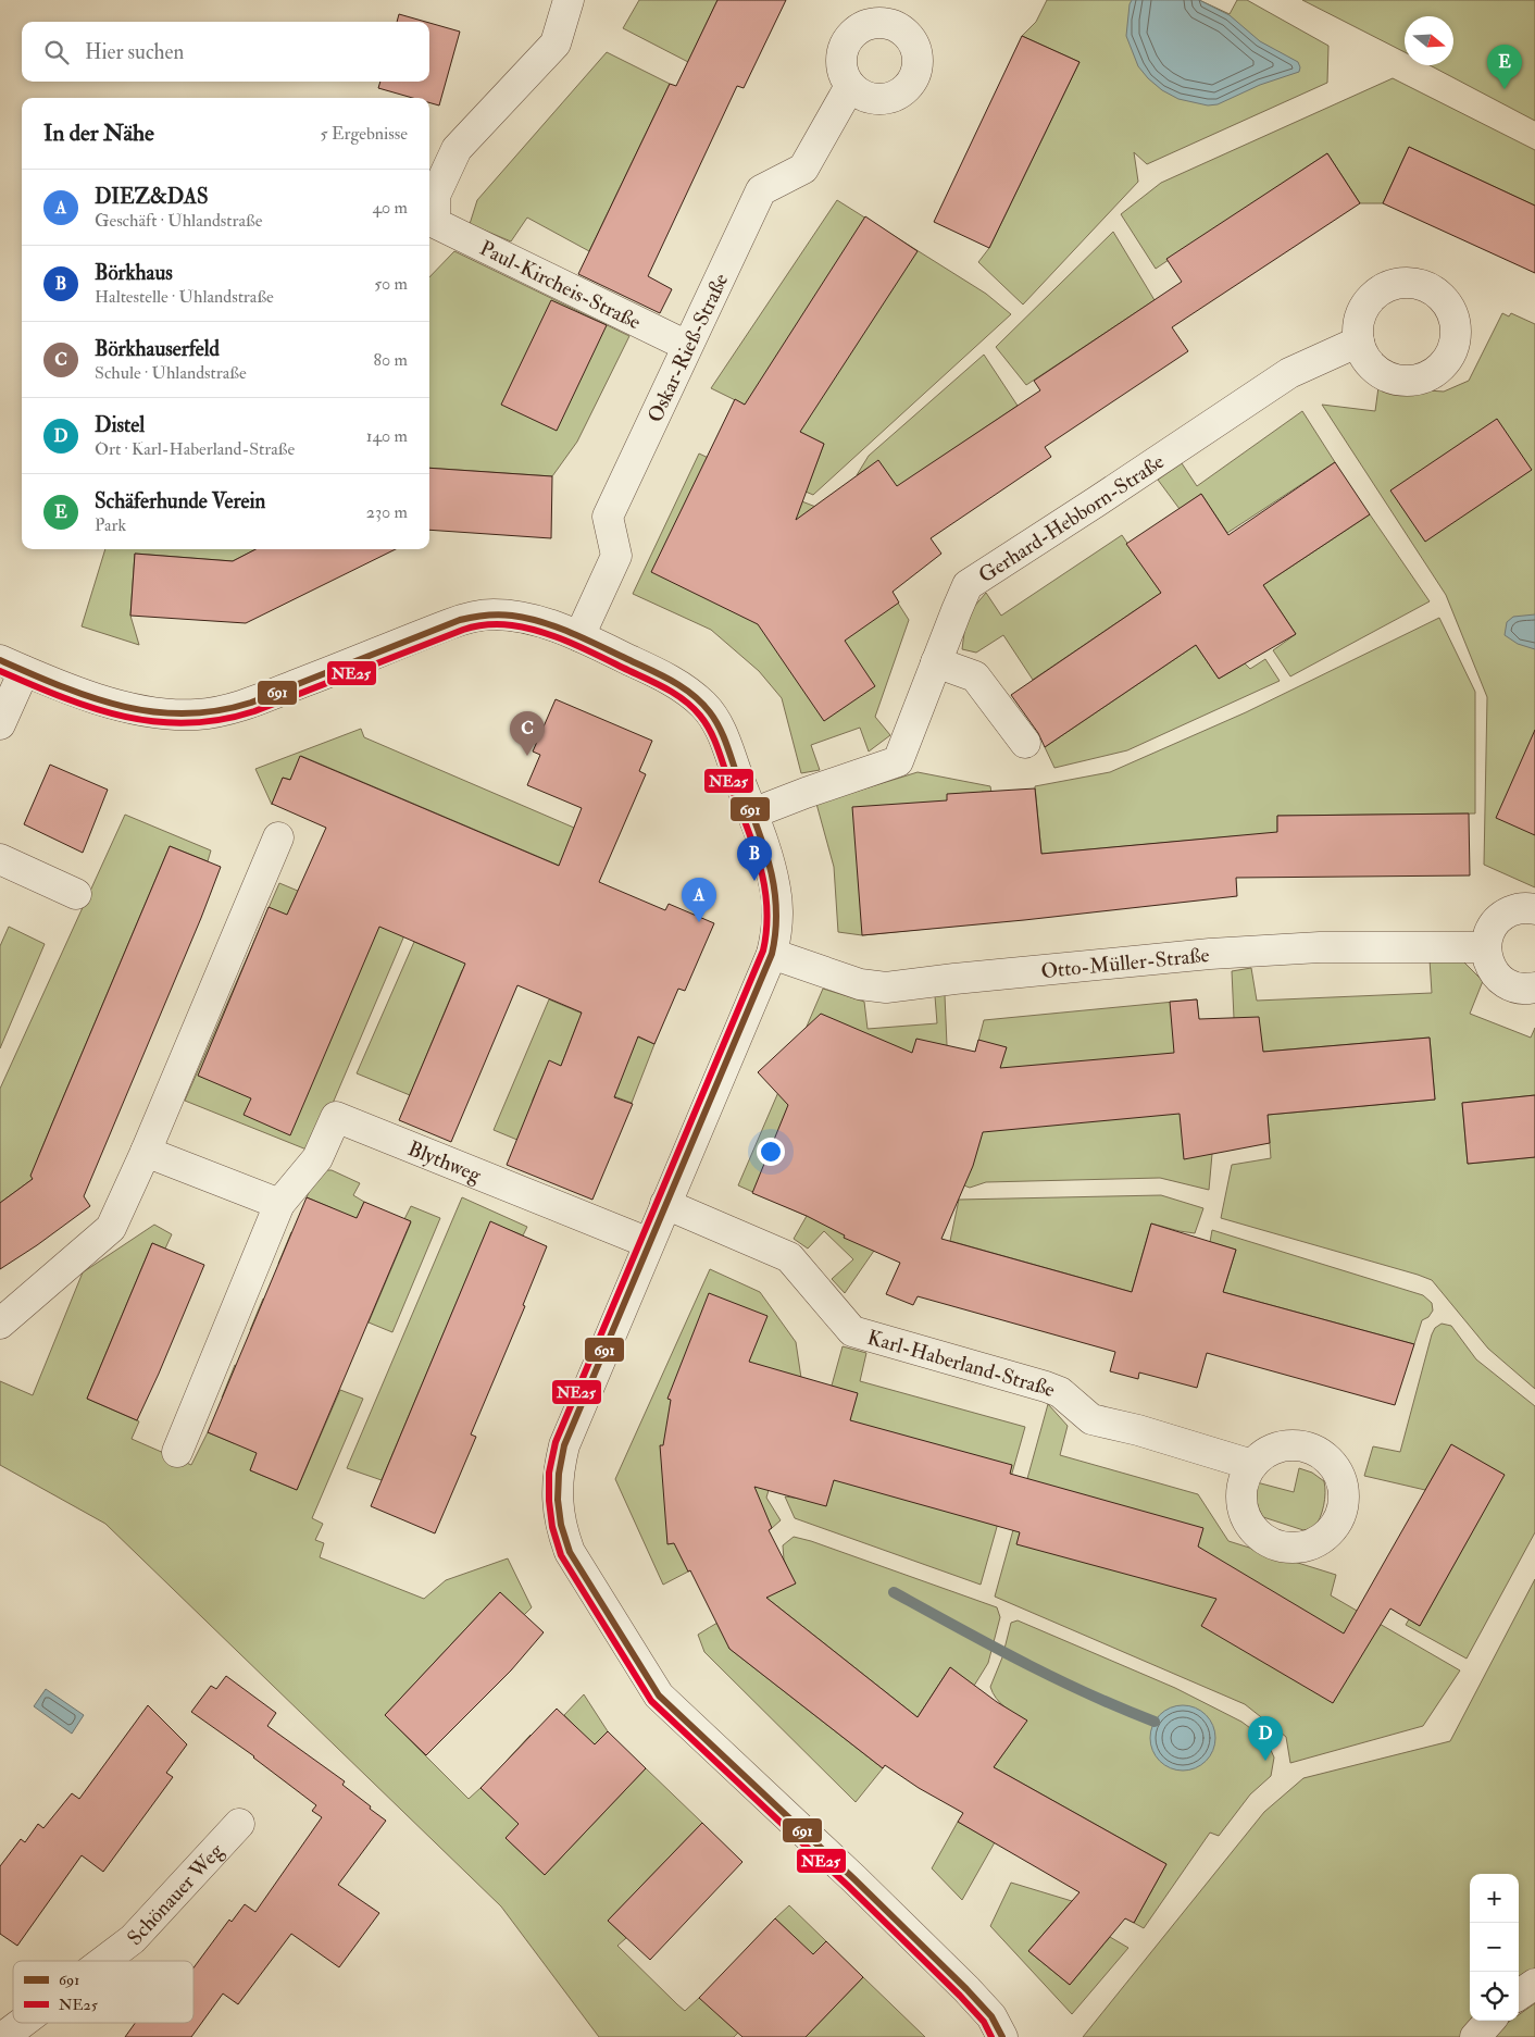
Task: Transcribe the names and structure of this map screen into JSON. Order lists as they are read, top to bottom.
{
  "streets": {
    "street": [
      "Paul-Kircheis-Straße",
      "Oskar-Rieß-Straße",
      "Gerhard-Hebborn-Straße",
      "Otto-Müller-Straße",
      "Blythweg",
      "Karl-Haberland-Straße",
      "Schönauer Weg"
    ]
  },
  "crossings": [
    ["Paul-Kircheis-Straße", "Oskar-Rieß-Straße"]
  ],
  "lines": ["transit line 691", "transit line NE25"],
  "legend": ["691", "NE25"],
  "north": "right",
  "page": {
    "search": "Hier suchen",
    "pins": [
      "E",
      "C",
      "B",
      "A",
      "D"
    ],
    "heading": ["In der Nähe", "5 Ergebnisse"],
    "list": [
      {
        "mark": "A",
        "name": "DIEZ&DAS",
        "note": "Geschäft · Uhlandstraße",
        "value": "40 m"
      },
      {
        "mark": "B",
        "name": "Börkhaus",
        "note": "Haltestelle · Uhlandstraße",
        "value": "50 m"
      },
      {
        "mark": "C",
        "name": "Börkhauserfeld",
        "note": "Schule · Uhlandstraße",
        "value": "80 m"
      },
      {
        "mark": "D",
        "name": "Distel",
        "note": "Ort · Karl-Haberland-Straße",
        "value": "140 m"
      },
      {
        "mark": "E",
        "name": "Schäferhunde Verein",
        "note": "Park",
        "value": "230 m"
      }
    ],
    "map_buttons": ["+", "−"]
  }
}
